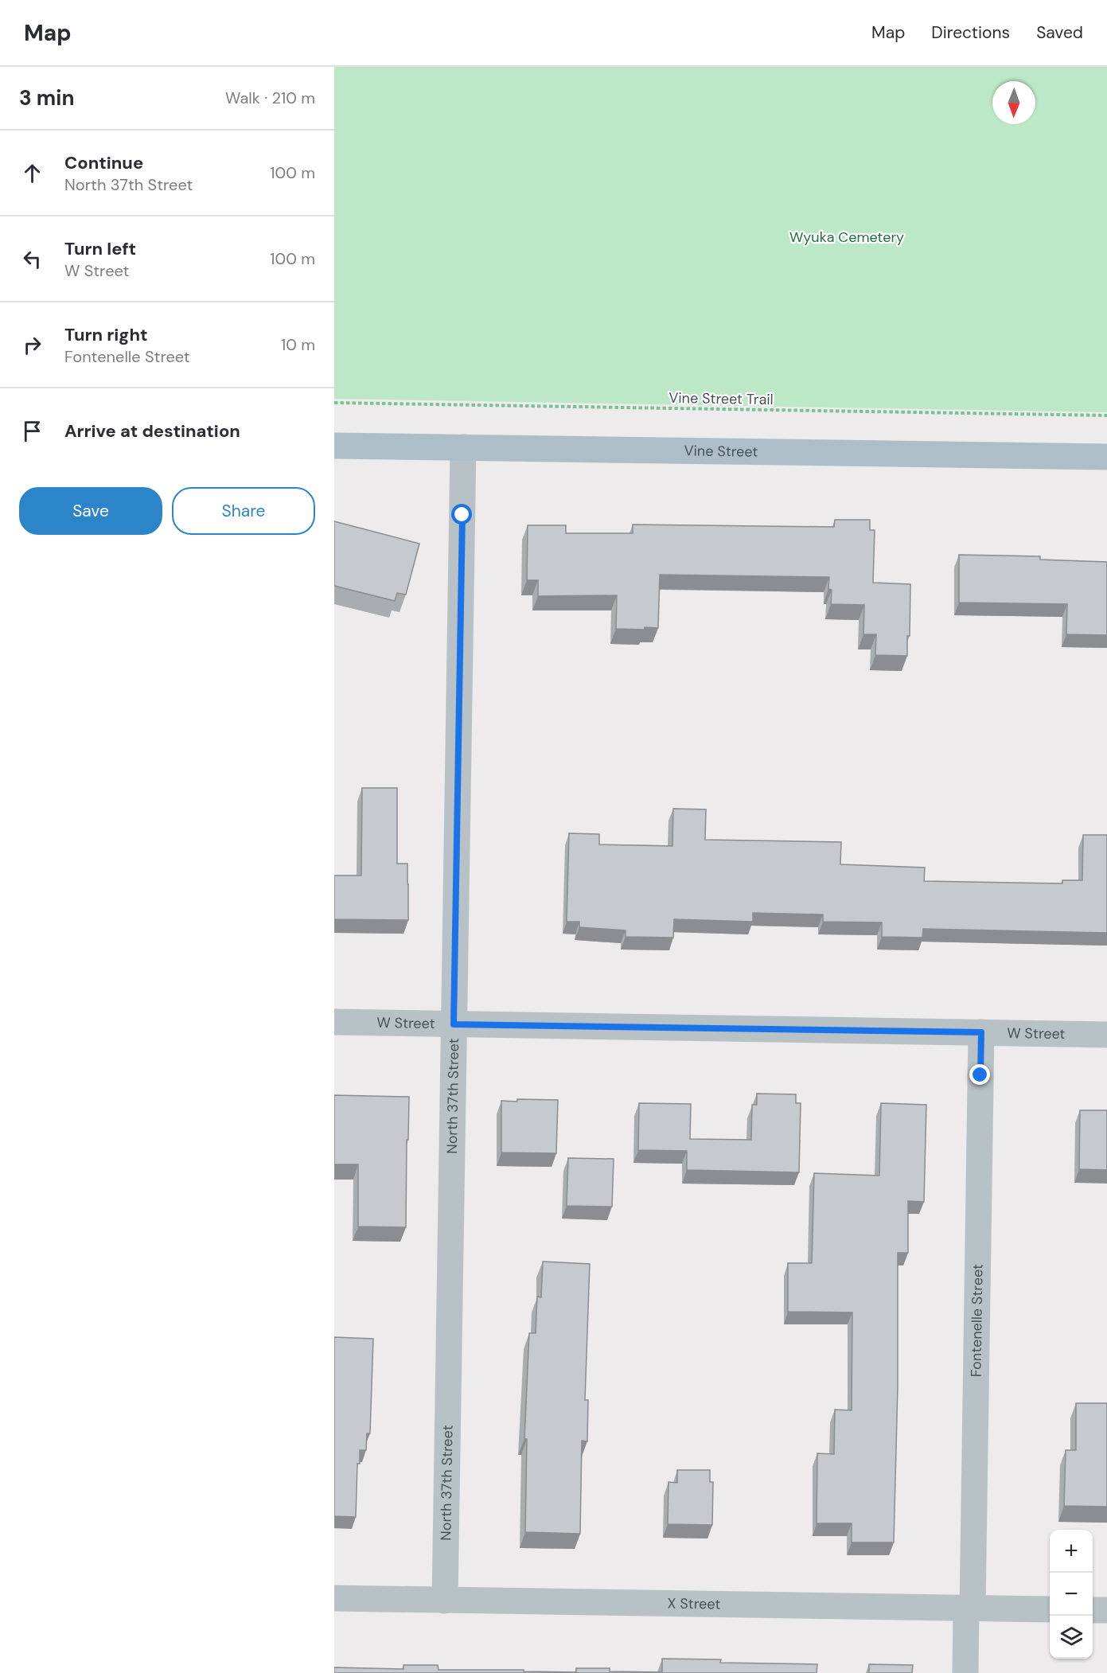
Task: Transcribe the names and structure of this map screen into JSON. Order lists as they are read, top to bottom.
{
  "streets": {
    "main road": ["Vine Street"],
    "street": [
      "W Street",
      "North 37th Street",
      "Fontenelle Street",
      "X Street"
    ],
    "path": ["Vine Street Trail"]
  },
  "crossings": [
    ["Vine Street", "North 37th Street"],
    ["W Street", "North 37th Street"],
    ["W Street", "Fontenelle Street"],
    ["North 37th Street", "X Street"],
    ["Fontenelle Street", "X Street"]
  ],
  "parks": ["Wyuka Cemetery"],
  "north": "bottom",
  "page": {
    "header": "Map",
    "nav": ["Map", "Directions", "Saved"],
    "heading": ["3 min", "Walk · 210 m"],
    "list": [
      ["Continue", "North 37th Street", "100 m"],
      ["Turn left", "W Street", "100 m"],
      ["Turn right", "Fontenelle Street", "10 m"],
      "Arrive at destination"
    ],
    "buttons": ["Save", "Share"],
    "map_buttons": ["+", "−"]
  }
}
